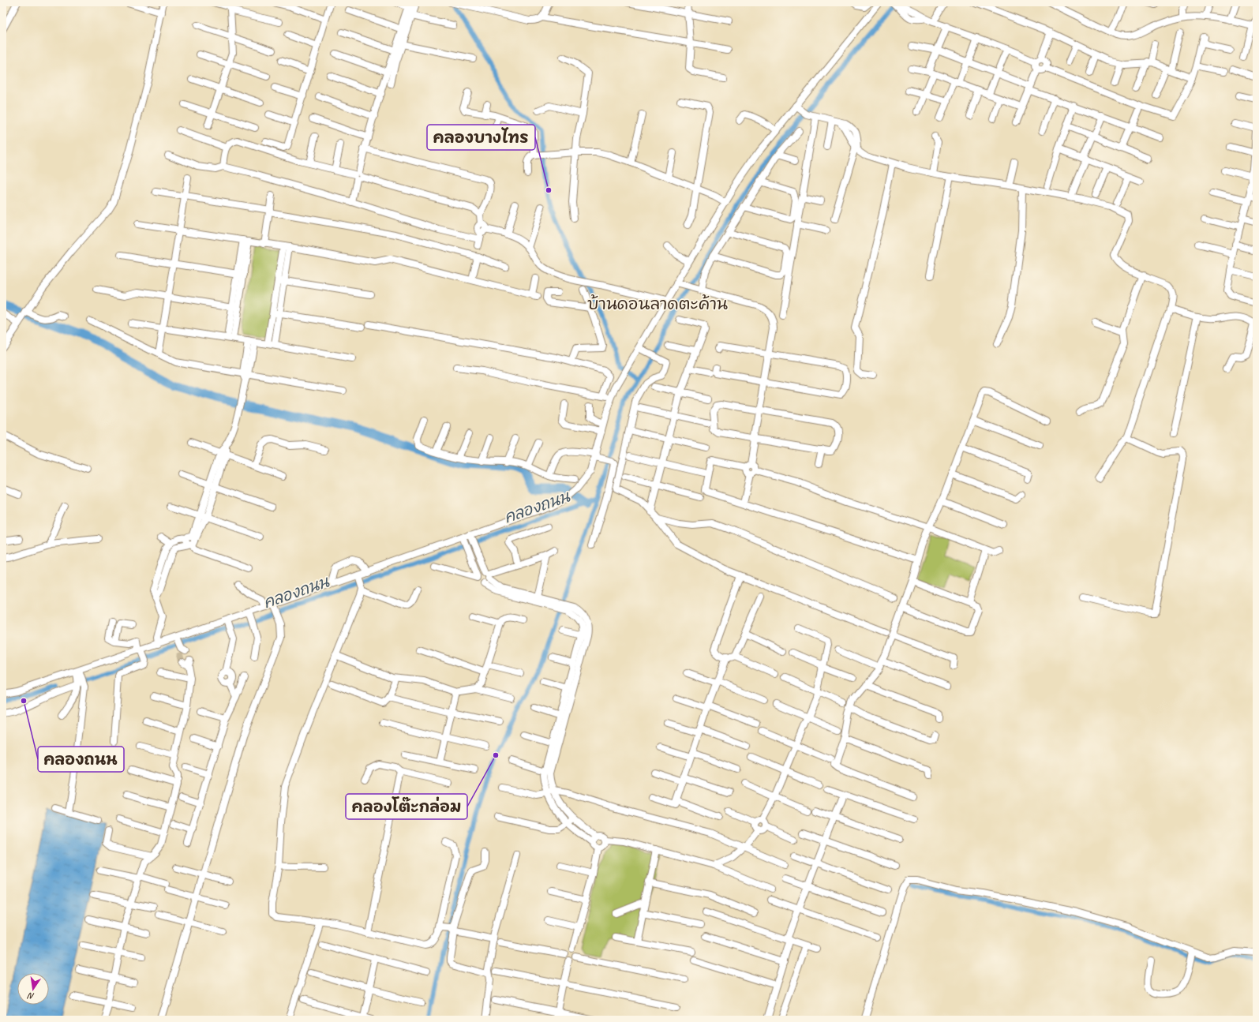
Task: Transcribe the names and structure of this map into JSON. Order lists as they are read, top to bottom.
{
  "districts": ["บ้านดอนลาดตะค้าน"],
  "water": ["คลองถนน"],
  "places": ["คลองบางไทร", "คลองถนน", "คลองโต๊ะกล่อม"],
  "north": "bottom"
}
